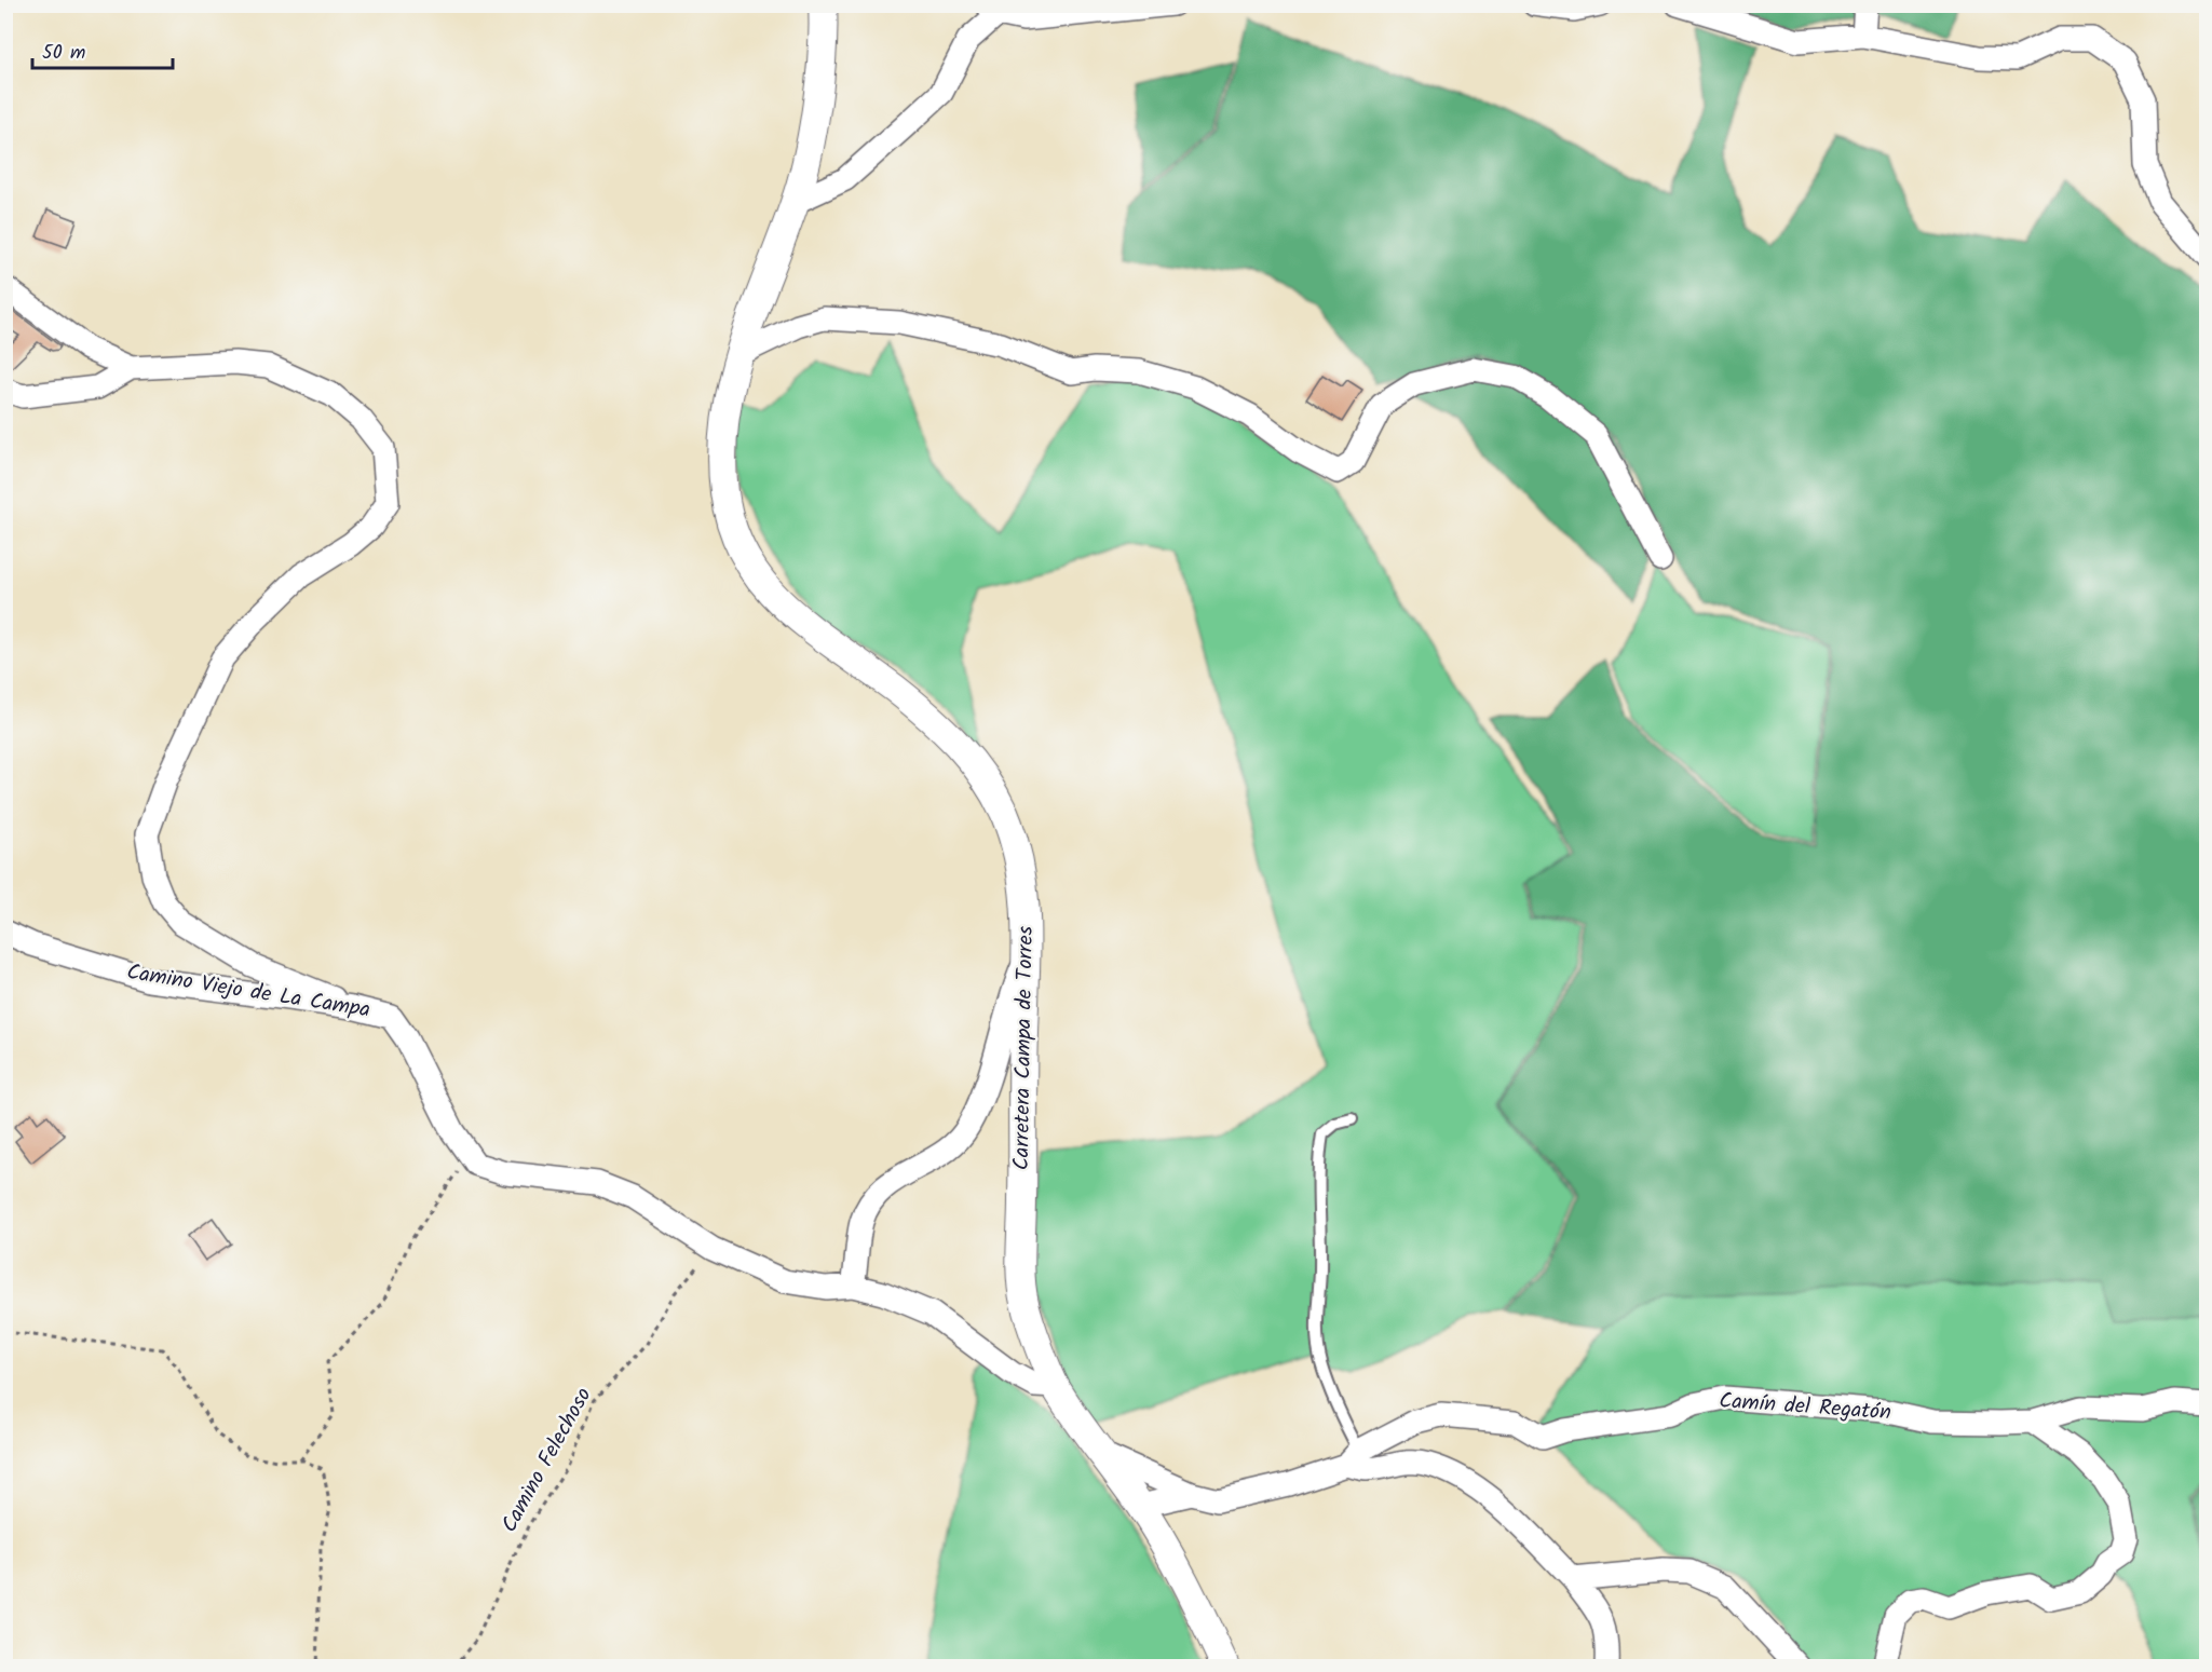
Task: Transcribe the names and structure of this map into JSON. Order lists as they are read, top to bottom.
{
  "streets": {
    "street": ["Camino Viejo de La Campa", "Carretera Campa de Torres", "Camín del Regatón"],
    "path": ["Camino Felechoso"]
  },
  "crossings": [
    ["Camino Viejo de La Campa", "Carretera Campa de Torres"],
    ["Camino Viejo de La Campa", "Camino Felechoso"]
  ],
  "scale_bar": "50 m"
}
